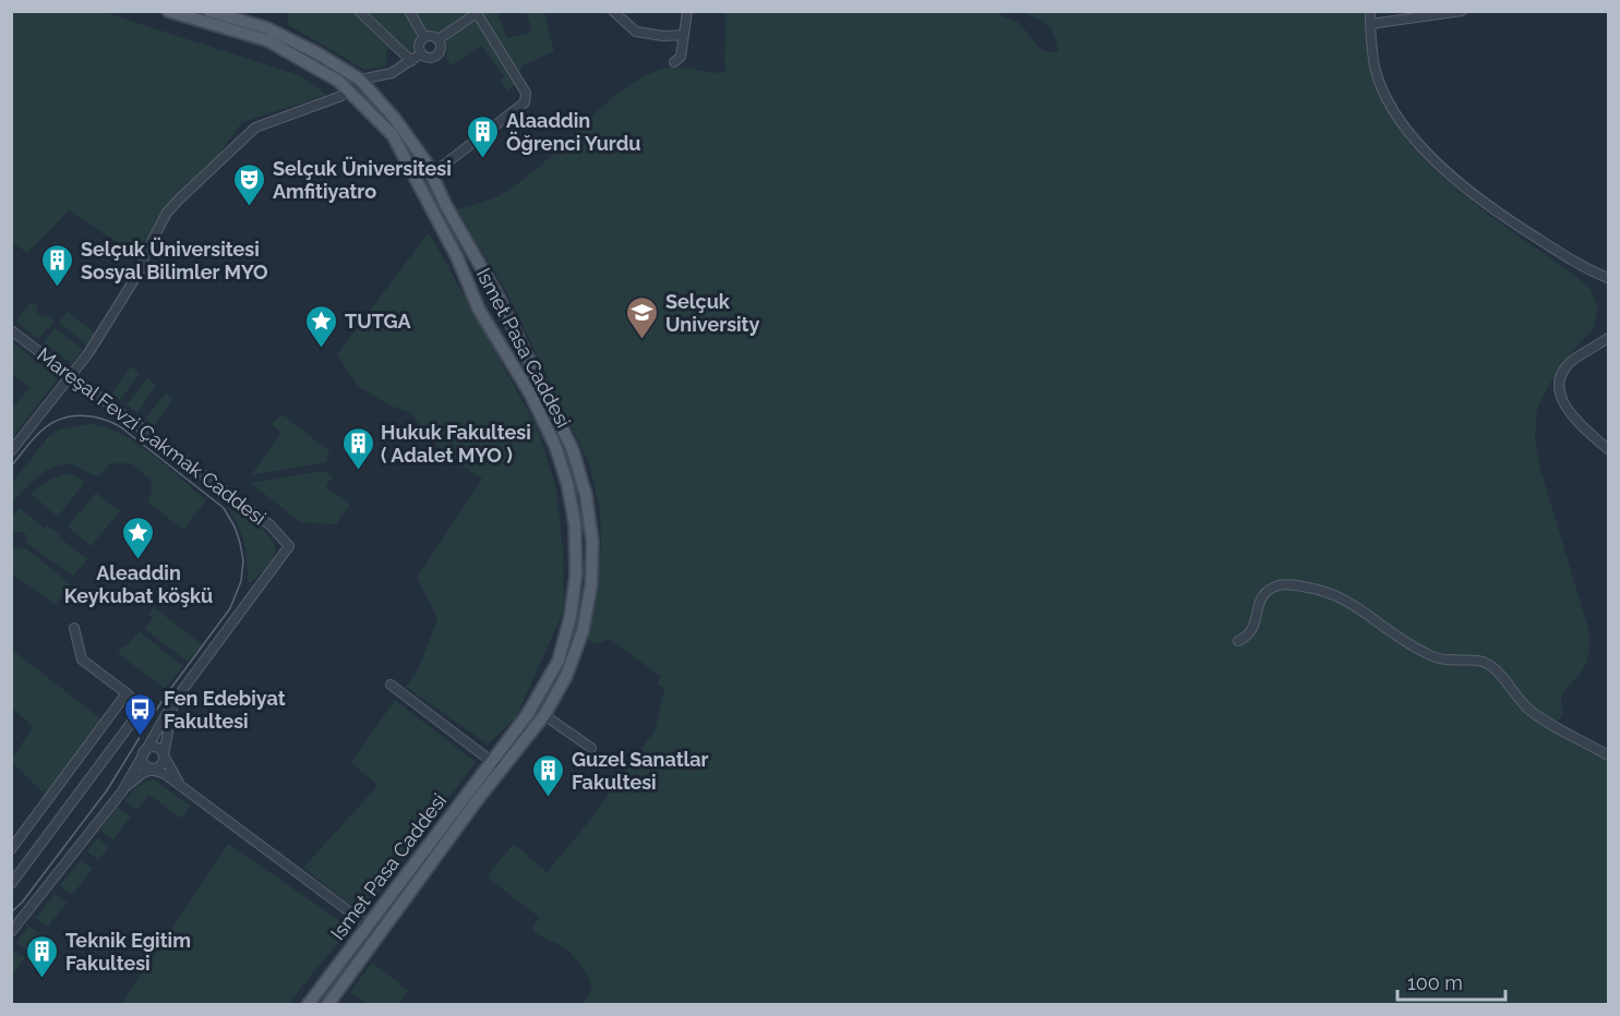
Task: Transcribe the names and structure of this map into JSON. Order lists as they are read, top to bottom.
{
  "streets": {
    "main road": ["Ismet Pasa Caddesi"],
    "street": ["Mareşal Fevzi Çakmak Caddesi"]
  },
  "places": {
    "building": [
      "Alaaddin Öğrenci Yurdu",
      "Selçuk Üniversitesi Sosyal Bilimler MYO",
      "Hukuk Fakultesi ( Adalet MYO )",
      "Guzel Sanatlar Fakultesi",
      "Teknik Egitim Fakultesi"
    ],
    "theatre": ["Selçuk Üniversitesi Amfitiyatro"],
    "school or university": ["Selçuk University"],
    "place": ["TUTGA", "Aleaddin Keykubat köşkü"],
    "bus stop": ["Fen Edebiyat Fakultesi"]
  },
  "scale_bar": "100 m"
}
